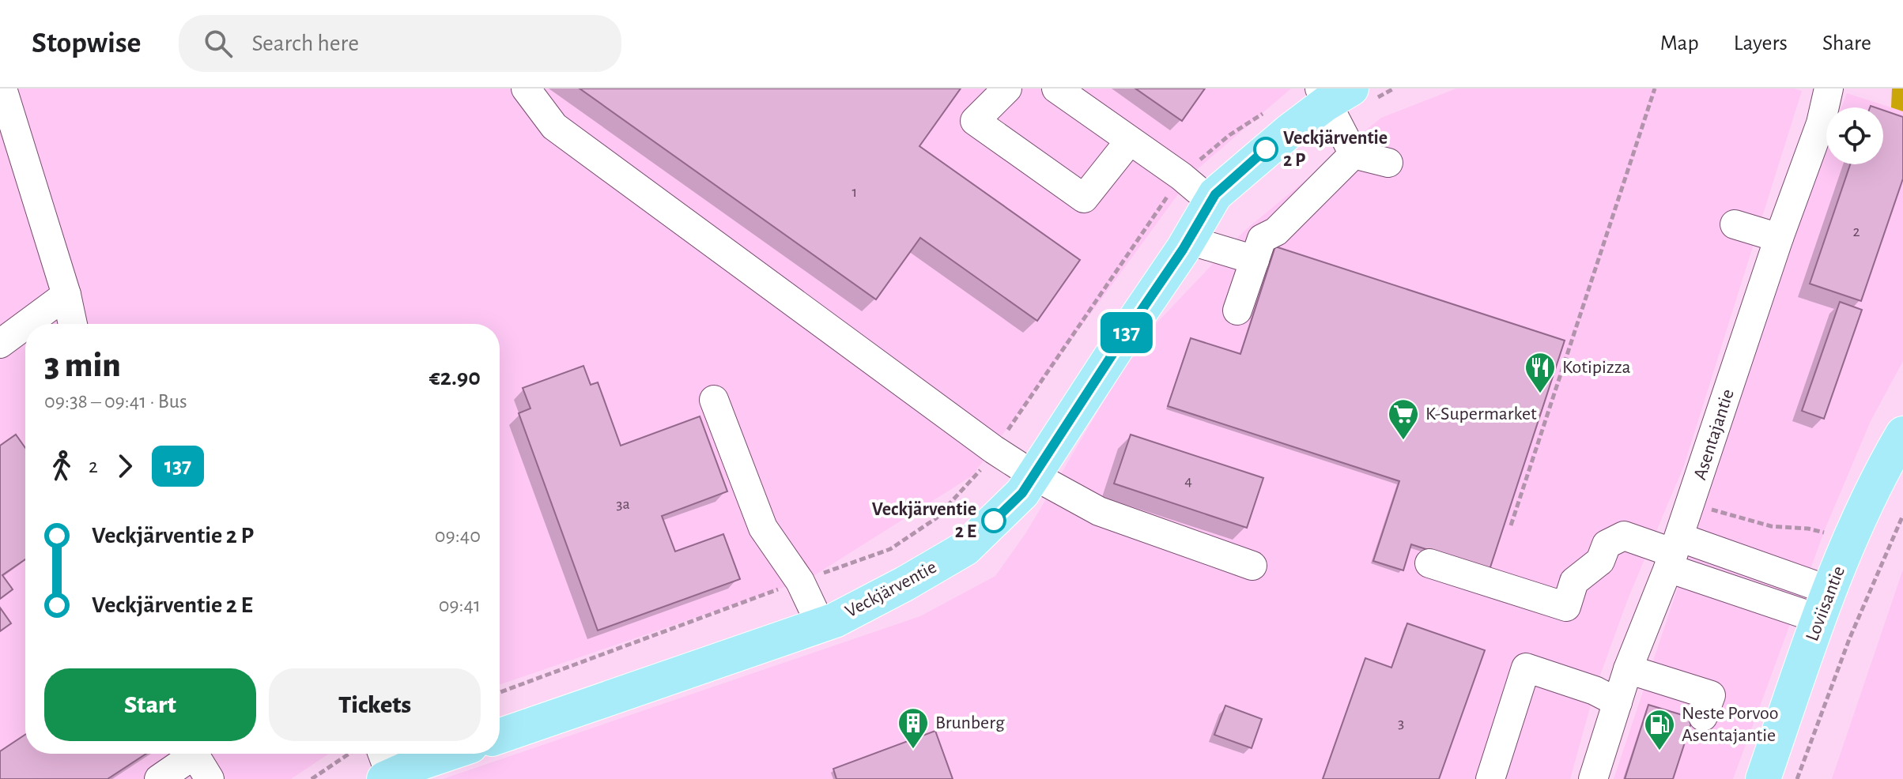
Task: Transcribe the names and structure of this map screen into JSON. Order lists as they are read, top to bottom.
{
  "streets": {
    "main road": ["Veckjärventie", "Loviisantie"],
    "street": ["Asentajantie"]
  },
  "places": {
    "other": ["Veckjärventie 2 P", "Veckjärventie 2 E"],
    "restaurant": ["Kotipizza"],
    "supermarket": ["K-Supermarket"],
    "building": ["Brunberg"],
    "fuel station": ["Neste Porvoo Asentajantie"]
  },
  "lines": ["bus line 137"],
  "house_numbers": [
    "1",
    "2",
    "4",
    "3a",
    "3"
  ],
  "page": {
    "header": "Stopwise",
    "search": "Search here",
    "nav": ["Map", "Layers", "Share"],
    "on_map": "137",
    "heading": ["3 min", "09:38 – 09:41 · Bus", "€2.90"],
    "legs": ["2", "137"],
    "list": [
      {
        "name": "Veckjärventie 2 P",
        "value": "09:40"
      },
      {
        "name": "Veckjärventie 2 E",
        "value": "09:41"
      }
    ],
    "buttons": ["Start", "Tickets"]
  }
}
